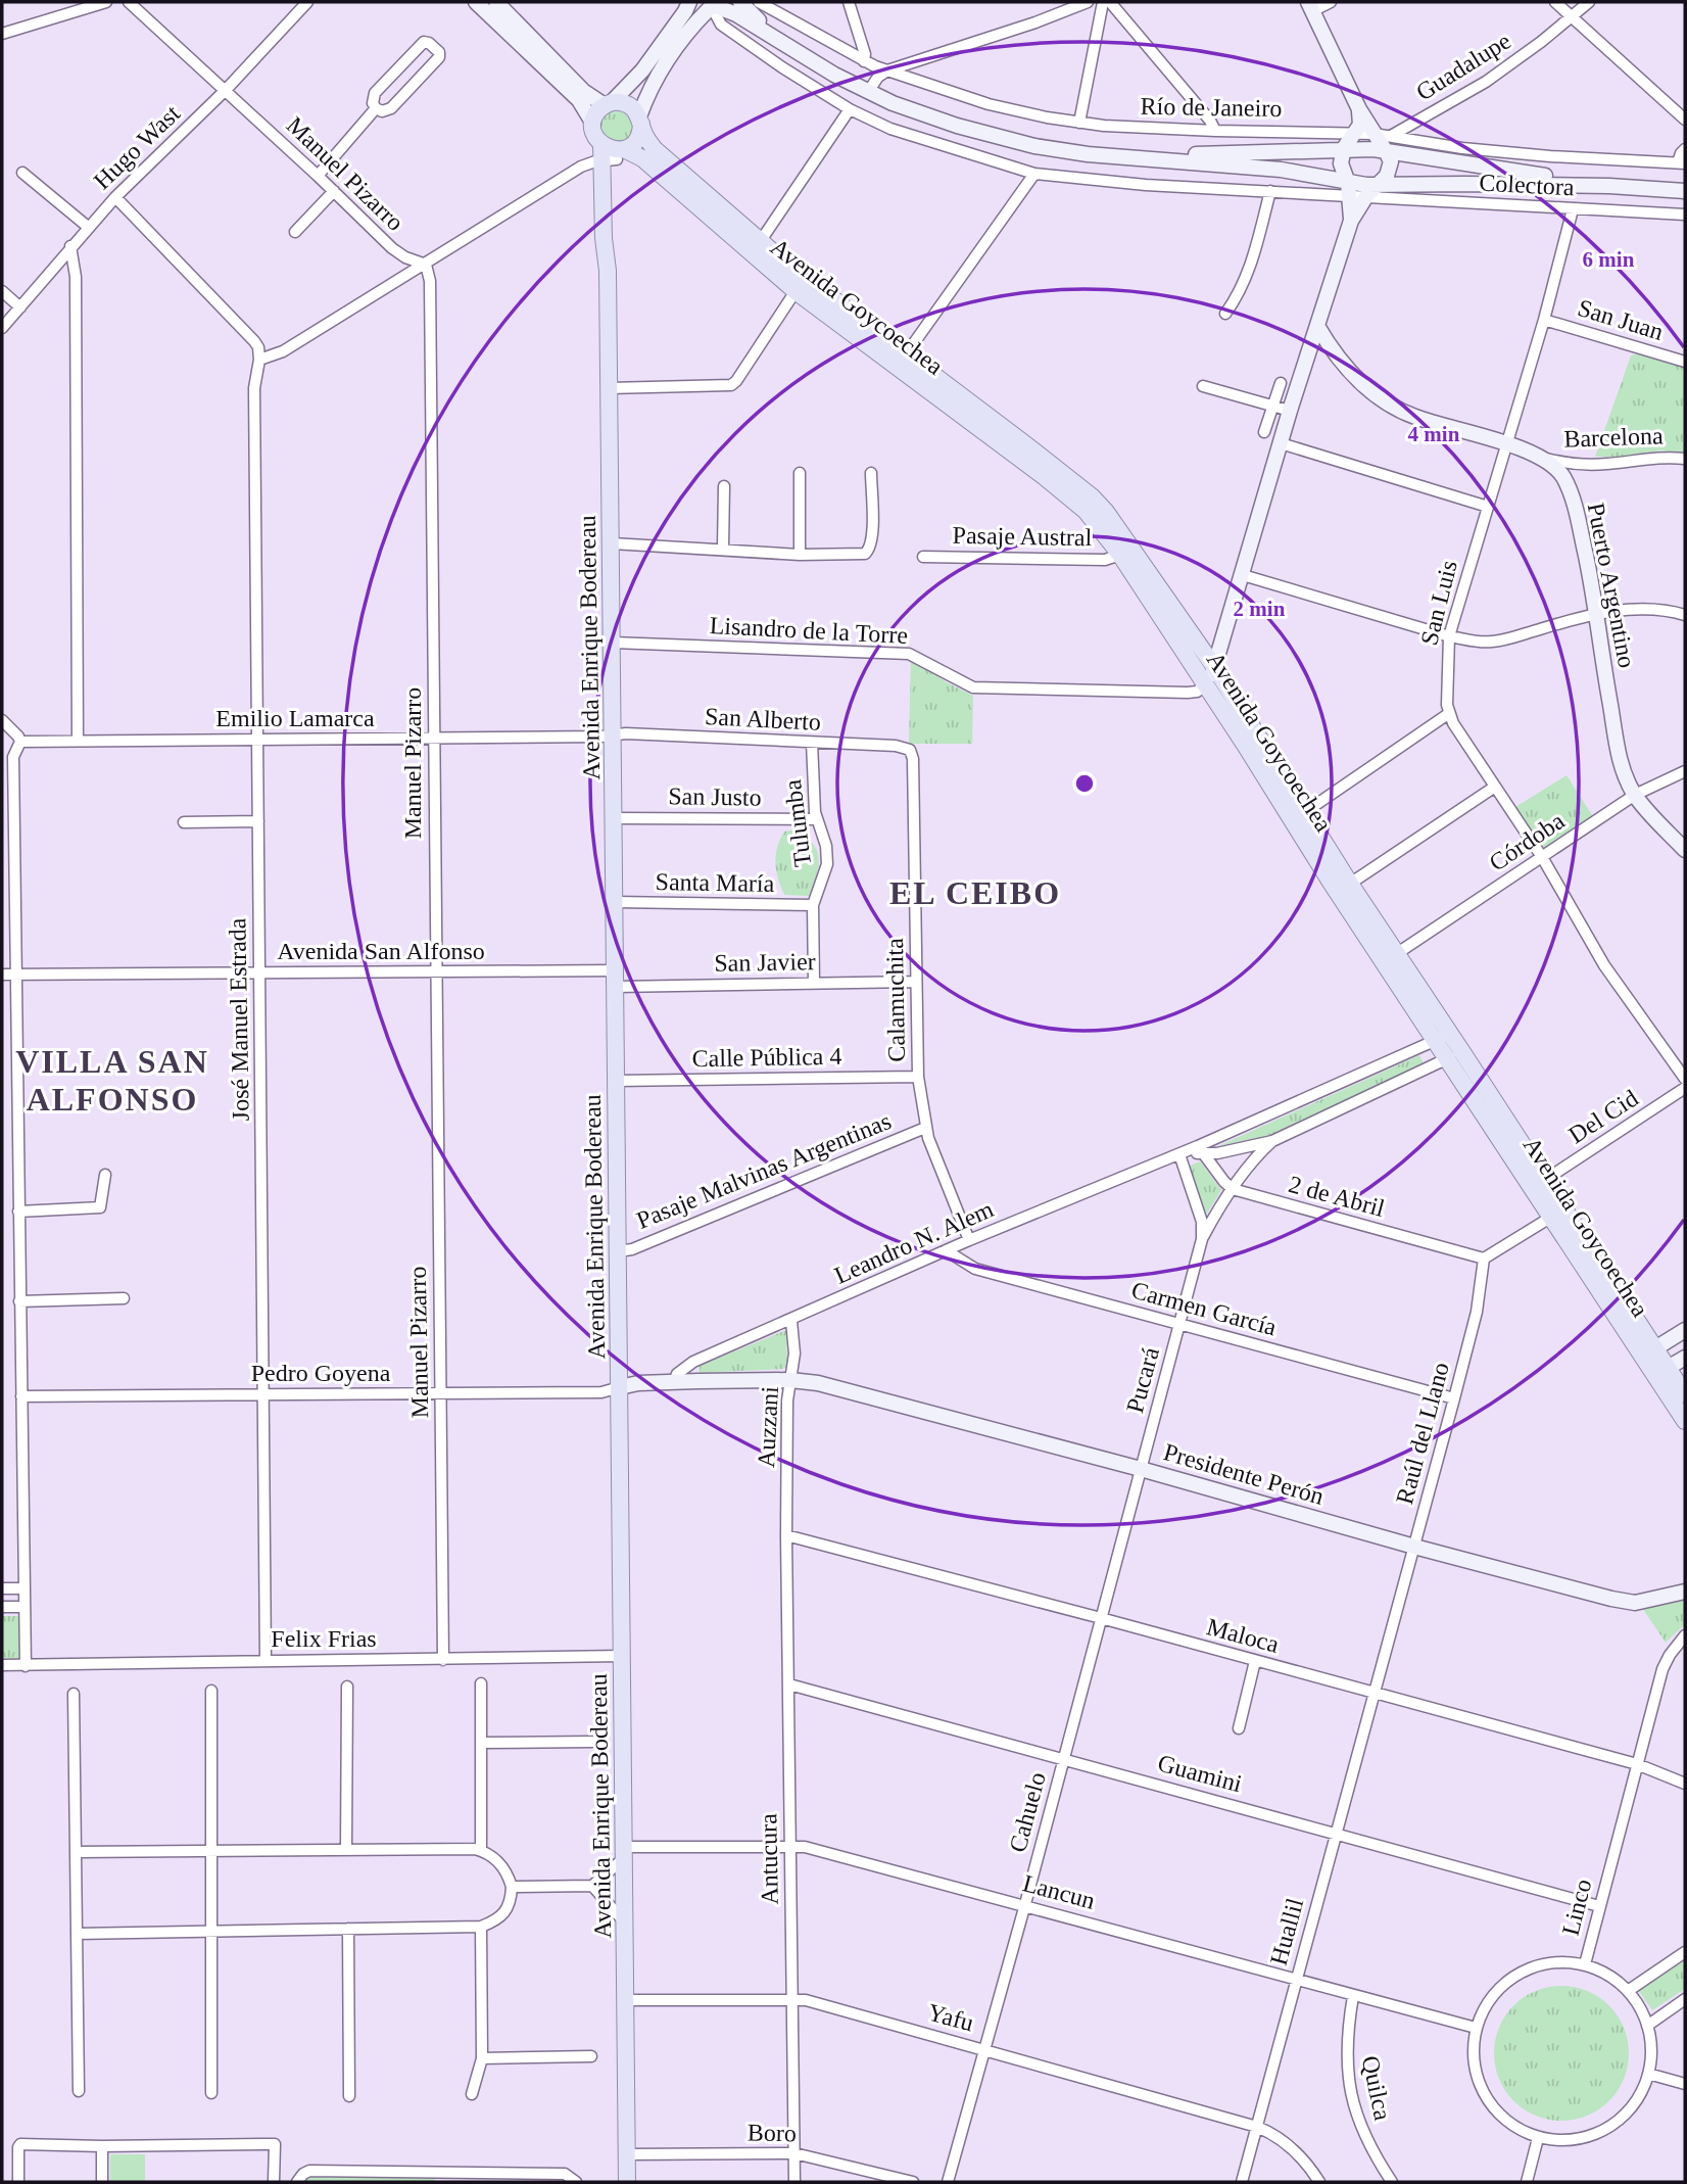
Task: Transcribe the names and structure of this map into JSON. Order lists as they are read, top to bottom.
{
  "streets": {
    "main road": [
      "Avenida Goycoechea",
      "Puerto Argentino",
      "Avenida Enrique Bodereau",
      "Presidente Perón"
    ],
    "street": [
      "Guadalupe",
      "Río de Janeiro",
      "Hugo Wast",
      "Manuel Pizarro",
      "Colectora",
      "San Juan",
      "Barcelona",
      "Pasaje Austral",
      "San Luis",
      "Lisandro de la Torre",
      "Emilio Lamarca",
      "San Alberto",
      "San Justo",
      "Tulumba",
      "Córdoba",
      "Santa María",
      "Avenida San Alfonso",
      "San Javier",
      "Calamuchita",
      "José Manuel Estrada",
      "Calle Pública 4",
      "Del Cid",
      "Pasaje Malvinas Argentinas",
      "2 de Abril",
      "Leandro N. Alem",
      "Carmen García",
      "Pedro Goyena",
      "Pucará",
      "Auzzani",
      "Raúl del Llano",
      "Maloca",
      "Felix Frias",
      "Guamini",
      "Cahuelo",
      "Antucura",
      "Lancun",
      "Linco",
      "Huallil",
      "Yafu",
      "Quilca",
      "Boro"
    ]
  },
  "crossings": [
    ["Guadalupe", "Colectora"],
    ["Hugo Wast", "Manuel Pizarro"],
    ["Manuel Pizarro", "Emilio Lamarca"],
    ["Manuel Pizarro", "Avenida San Alfonso"],
    ["Manuel Pizarro", "Pedro Goyena"],
    ["Manuel Pizarro", "Felix Frias"],
    ["Colectora", "San Luis"],
    ["Avenida Goycoechea", "Pasaje Austral"],
    ["Avenida Goycoechea", "Lisandro de la Torre"],
    ["Avenida Goycoechea", "Avenida Enrique Bodereau"],
    ["Avenida Goycoechea", "Córdoba"],
    ["Avenida Goycoechea", "Del Cid"],
    ["Avenida Goycoechea", "Leandro N. Alem"],
    ["San Juan", "San Luis"],
    ["Barcelona", "Puerto Argentino"],
    ["Puerto Argentino", "San Luis"],
    ["Puerto Argentino", "Córdoba"],
    ["Lisandro de la Torre", "Avenida Enrique Bodereau"],
    ["Avenida Enrique Bodereau", "Emilio Lamarca"],
    ["Avenida Enrique Bodereau", "San Alberto"],
    ["Avenida Enrique Bodereau", "San Justo"],
    ["Avenida Enrique Bodereau", "Santa María"],
    ["Avenida Enrique Bodereau", "Avenida San Alfonso"],
    ["Avenida Enrique Bodereau", "San Javier"],
    ["Avenida Enrique Bodereau", "Calle Pública 4"],
    ["Avenida Enrique Bodereau", "Pasaje Malvinas Argentinas"],
    ["Avenida Enrique Bodereau", "Pedro Goyena"],
    ["Avenida Enrique Bodereau", "Presidente Perón"],
    ["Avenida Enrique Bodereau", "Felix Frias"],
    ["Avenida Enrique Bodereau", "Lancun"],
    ["Avenida Enrique Bodereau", "Yafu"],
    ["Avenida Enrique Bodereau", "Boro"],
    ["Emilio Lamarca", "San Alberto"],
    ["Emilio Lamarca", "José Manuel Estrada"],
    ["San Alberto", "Tulumba"],
    ["San Alberto", "Calamuchita"],
    ["San Justo", "Tulumba"],
    ["Tulumba", "Santa María"],
    ["Tulumba", "San Javier"],
    ["Avenida San Alfonso", "San Javier"],
    ["Avenida San Alfonso", "José Manuel Estrada"],
    ["San Javier", "Calamuchita"],
    ["Calamuchita", "Calle Pública 4"],
    ["Calamuchita", "Pasaje Malvinas Argentinas"],
    ["Calamuchita", "Leandro N. Alem"],
    ["José Manuel Estrada", "Pedro Goyena"],
    ["José Manuel Estrada", "Felix Frias"],
    ["2 de Abril", "Leandro N. Alem"],
    ["2 de Abril", "Raúl del Llano"],
    ["Leandro N. Alem", "Carmen García"],
    ["Leandro N. Alem", "Pucará"],
    ["Leandro N. Alem", "Auzzani"],
    ["Leandro N. Alem", "Presidente Perón"],
    ["Carmen García", "Pucará"],
    ["Carmen García", "Raúl del Llano"],
    ["Pedro Goyena", "Presidente Perón"],
    ["Pucará", "Presidente Perón"],
    ["Pucará", "Maloca"],
    ["Pucará", "Cahuelo"],
    ["Auzzani", "Presidente Perón"],
    ["Auzzani", "Maloca"],
    ["Auzzani", "Antucura"],
    ["Raúl del Llano", "Presidente Perón"],
    ["Raúl del Llano", "Maloca"],
    ["Raúl del Llano", "Huallil"],
    ["Maloca", "Cahuelo"],
    ["Maloca", "Antucura"],
    ["Maloca", "Linco"],
    ["Maloca", "Huallil"],
    ["Guamini", "Cahuelo"],
    ["Guamini", "Antucura"],
    ["Guamini", "Linco"],
    ["Guamini", "Huallil"],
    ["Cahuelo", "Lancun"],
    ["Cahuelo", "Yafu"],
    ["Antucura", "Lancun"],
    ["Antucura", "Yafu"],
    ["Antucura", "Boro"],
    ["Lancun", "Linco"],
    ["Lancun", "Huallil"],
    ["Lancun", "Quilca"],
    ["Huallil", "Yafu"]
  ],
  "districts": ["EL CEIBO", "VILLA SAN ALFONSO"],
  "rings": ["6 min", "4 min", "2 min"]
}
